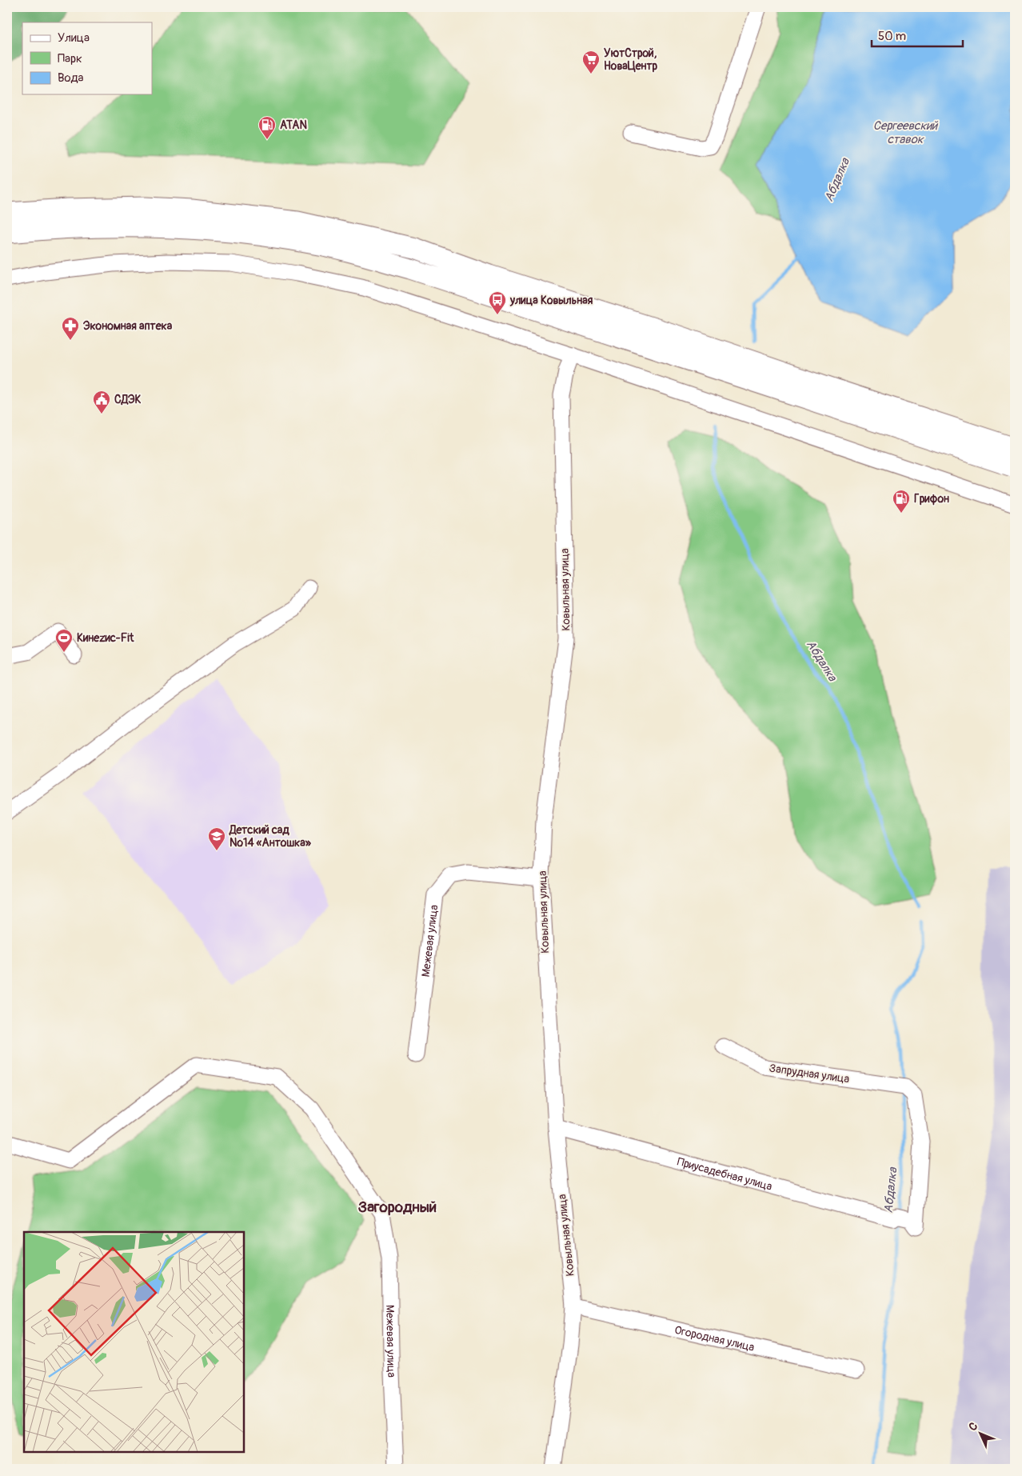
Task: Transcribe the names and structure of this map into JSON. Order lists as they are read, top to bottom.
{
  "streets": {
    "street": [
      "Ковыльная улица",
      "Межевая улица",
      "Запрудная улица",
      "Приусадебная улица",
      "Огородная улица"
    ]
  },
  "crossings": [
    ["Ковыльная улица", "Межевая улица"],
    ["Ковыльная улица", "Приусадебная улица"],
    ["Ковыльная улица", "Огородная улица"],
    ["Запрудная улица", "Приусадебная улица"]
  ],
  "districts": ["Загородный"],
  "water": ["Сергеевский ставок", "Абдалка"],
  "places": {
    "supermarket": ["УютСтрой, НоваЦентр"],
    "fuel station": ["ATAN", "Грифон"],
    "bus stop": ["улица Ковыльная"],
    "pharmacy": ["Экономная аптека"],
    "public building": ["СДЭК"],
    "sports": ["Кинеzис-Fit"],
    "school or university": ["Детский сад №14 «Антошка»"]
  },
  "legend": ["Улица", "Парк", "Вода"],
  "scale_bar": "50 m",
  "north": "top left"
}
